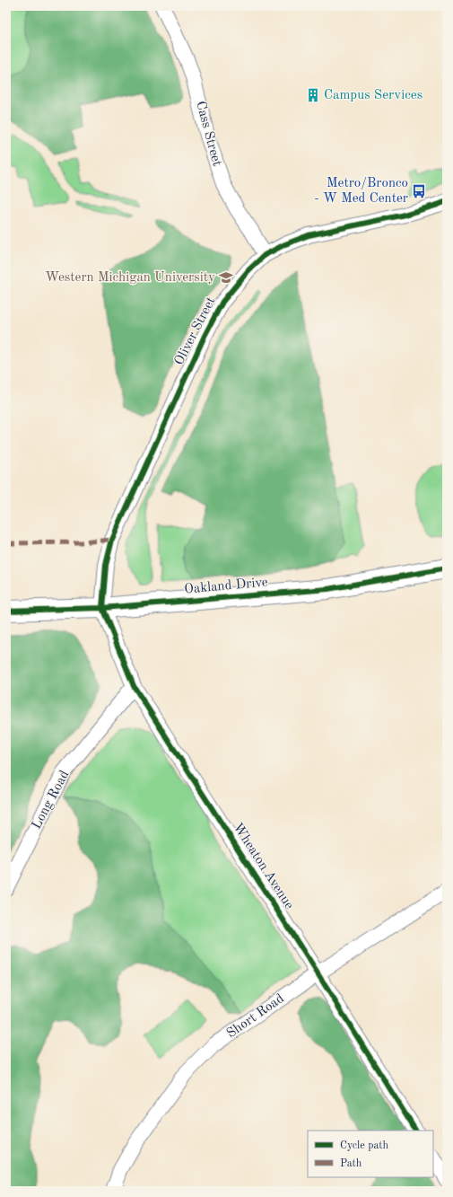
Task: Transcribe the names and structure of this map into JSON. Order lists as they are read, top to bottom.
{
  "streets": {
    "main road": ["Oakland Drive"],
    "street": [
      "Cass Street",
      "Oliver Street",
      "Long Road",
      "Wheaton Avenue",
      "Short Road"
    ]
  },
  "crossings": [
    ["Cass Street", "Oliver Street"],
    ["Oliver Street", "Oakland Drive"],
    ["Oliver Street", "Wheaton Avenue"],
    ["Oakland Drive", "Wheaton Avenue"],
    ["Long Road", "Wheaton Avenue"],
    ["Wheaton Avenue", "Short Road"]
  ],
  "places": {
    "building": ["Campus Services"],
    "bus stop": ["Metro/Bronco - W Med Center"],
    "school or university": ["Western Michigan University"]
  },
  "legend": ["Cycle path", "Path"]
}
